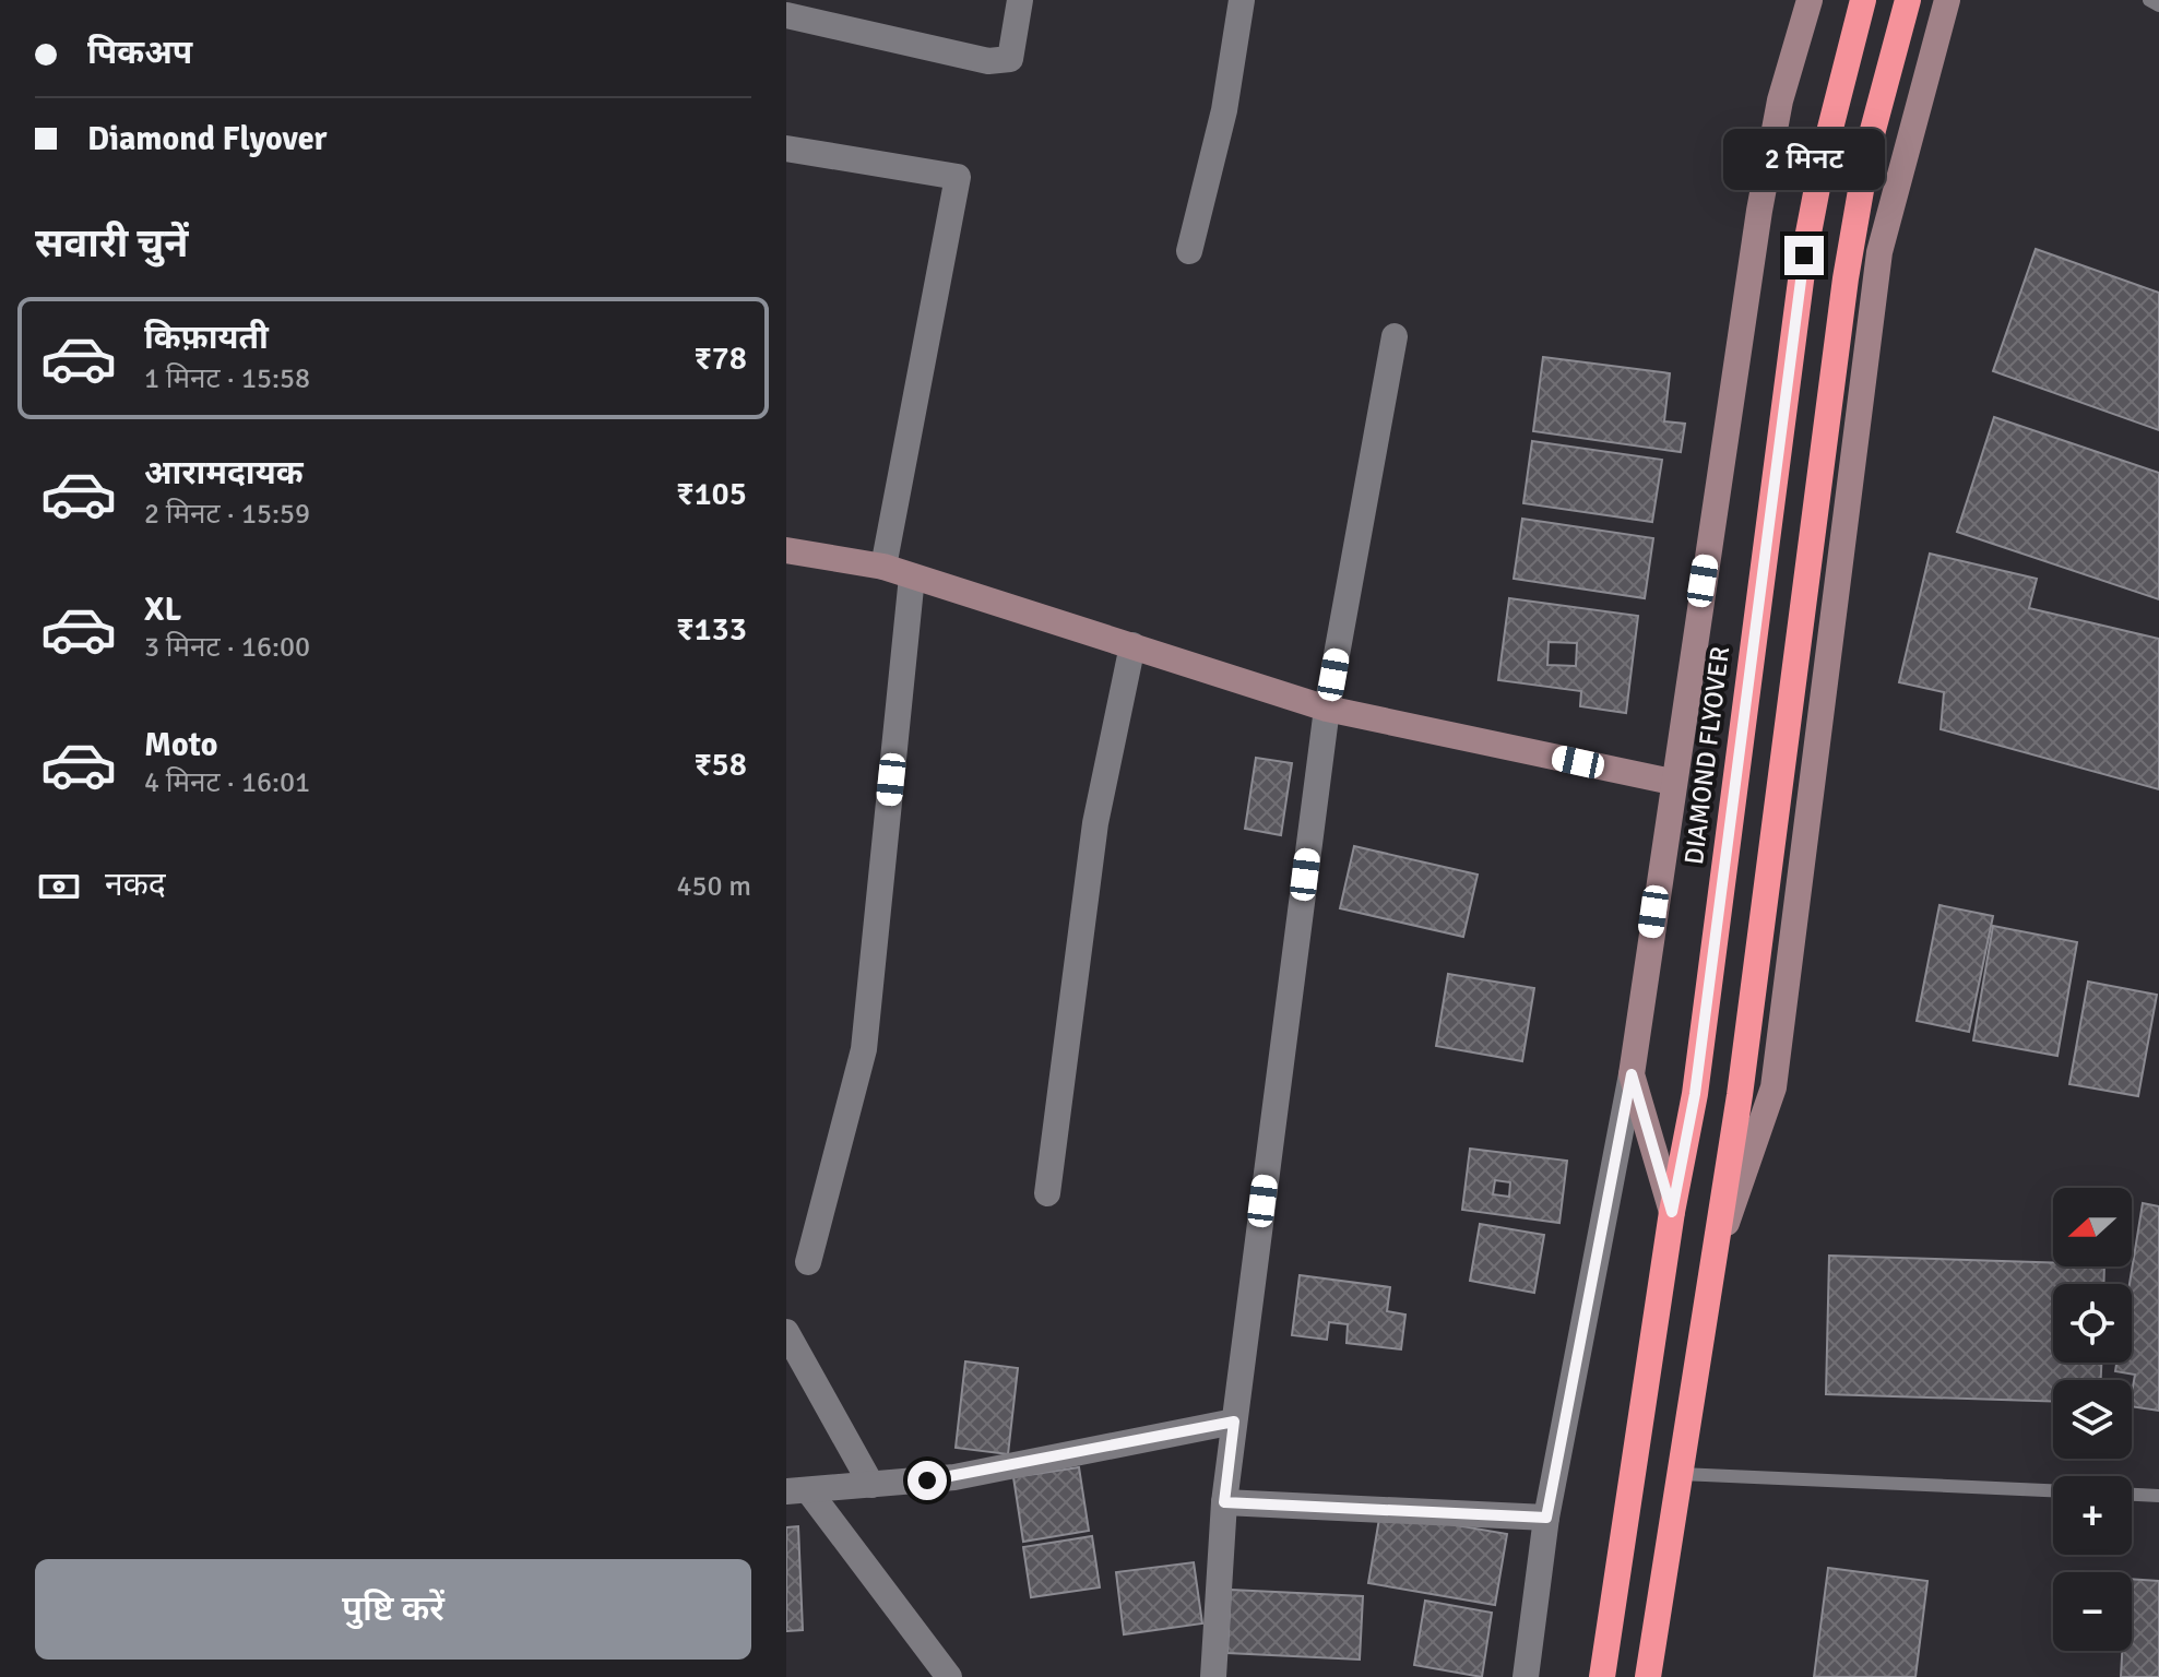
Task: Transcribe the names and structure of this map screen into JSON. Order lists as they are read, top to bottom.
{
  "streets": {
    "highway": ["DIAMOND FLYOVER"]
  },
  "north": "left",
  "page": {
    "banner": ["पिकअप", "Diamond Flyover"],
    "bubble": "2 मिनट",
    "heading": "सवारी चुनें",
    "list": [
      {
        "name": "किफ़ायती",
        "note": "1 मिनट · 15:58",
        "value": "₹78"
      },
      {
        "name": "आरामदायक",
        "note": "2 मिनट · 15:59",
        "value": "₹105"
      },
      {
        "name": "XL",
        "note": "3 मिनट · 16:00",
        "value": "₹133"
      },
      {
        "name": "Moto",
        "note": "4 मिनट · 16:01",
        "value": "₹58"
      }
    ],
    "pay": ["नकद", "450 m"],
    "map_buttons": ["+", "−"],
    "buttons": "पुष्टि करें"
  }
}
